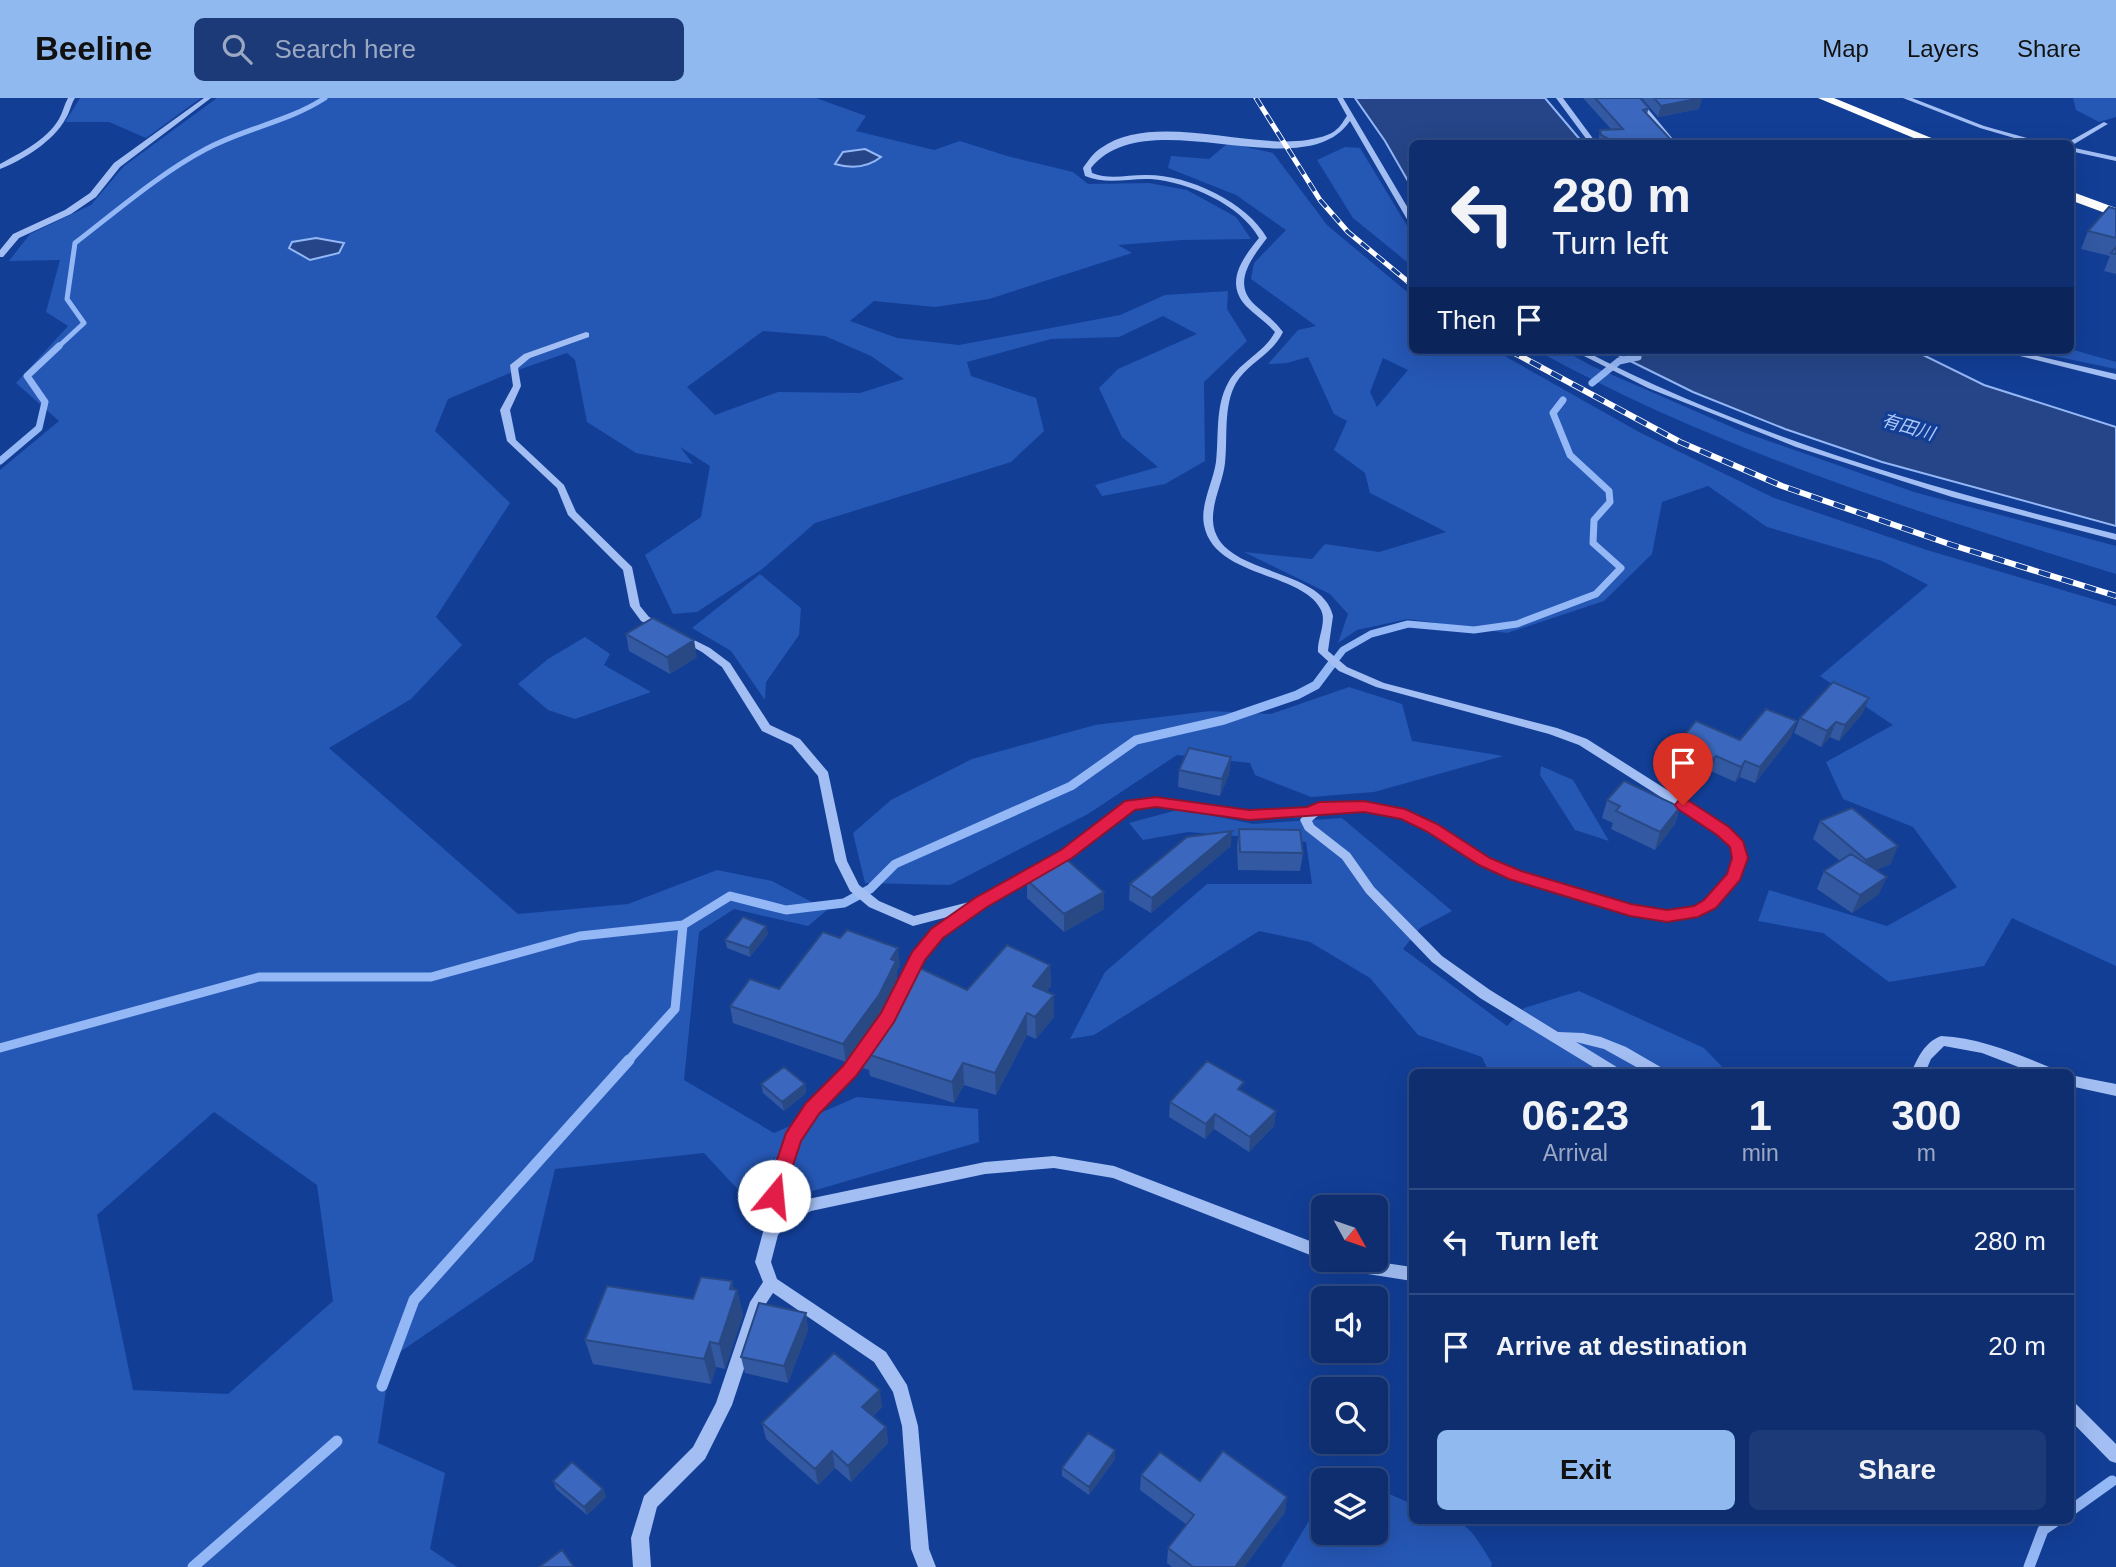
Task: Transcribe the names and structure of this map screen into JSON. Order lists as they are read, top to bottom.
{
  "water": ["有田川"],
  "north": "bottom right",
  "page": {
    "header": "Beeline",
    "search": "Search here",
    "nav": ["Map", "Layers", "Share"],
    "turn": ["280 m", "Turn left"],
    "then": "Then",
    "eta": [
      "06:23",
      "Arrival",
      "1",
      "min",
      "300",
      "m"
    ],
    "list": [
      {
        "name": "Turn left",
        "value": "280 m"
      },
      {
        "name": "Arrive at destination",
        "value": "20 m"
      }
    ],
    "buttons": ["Exit", "Share"]
  }
}
